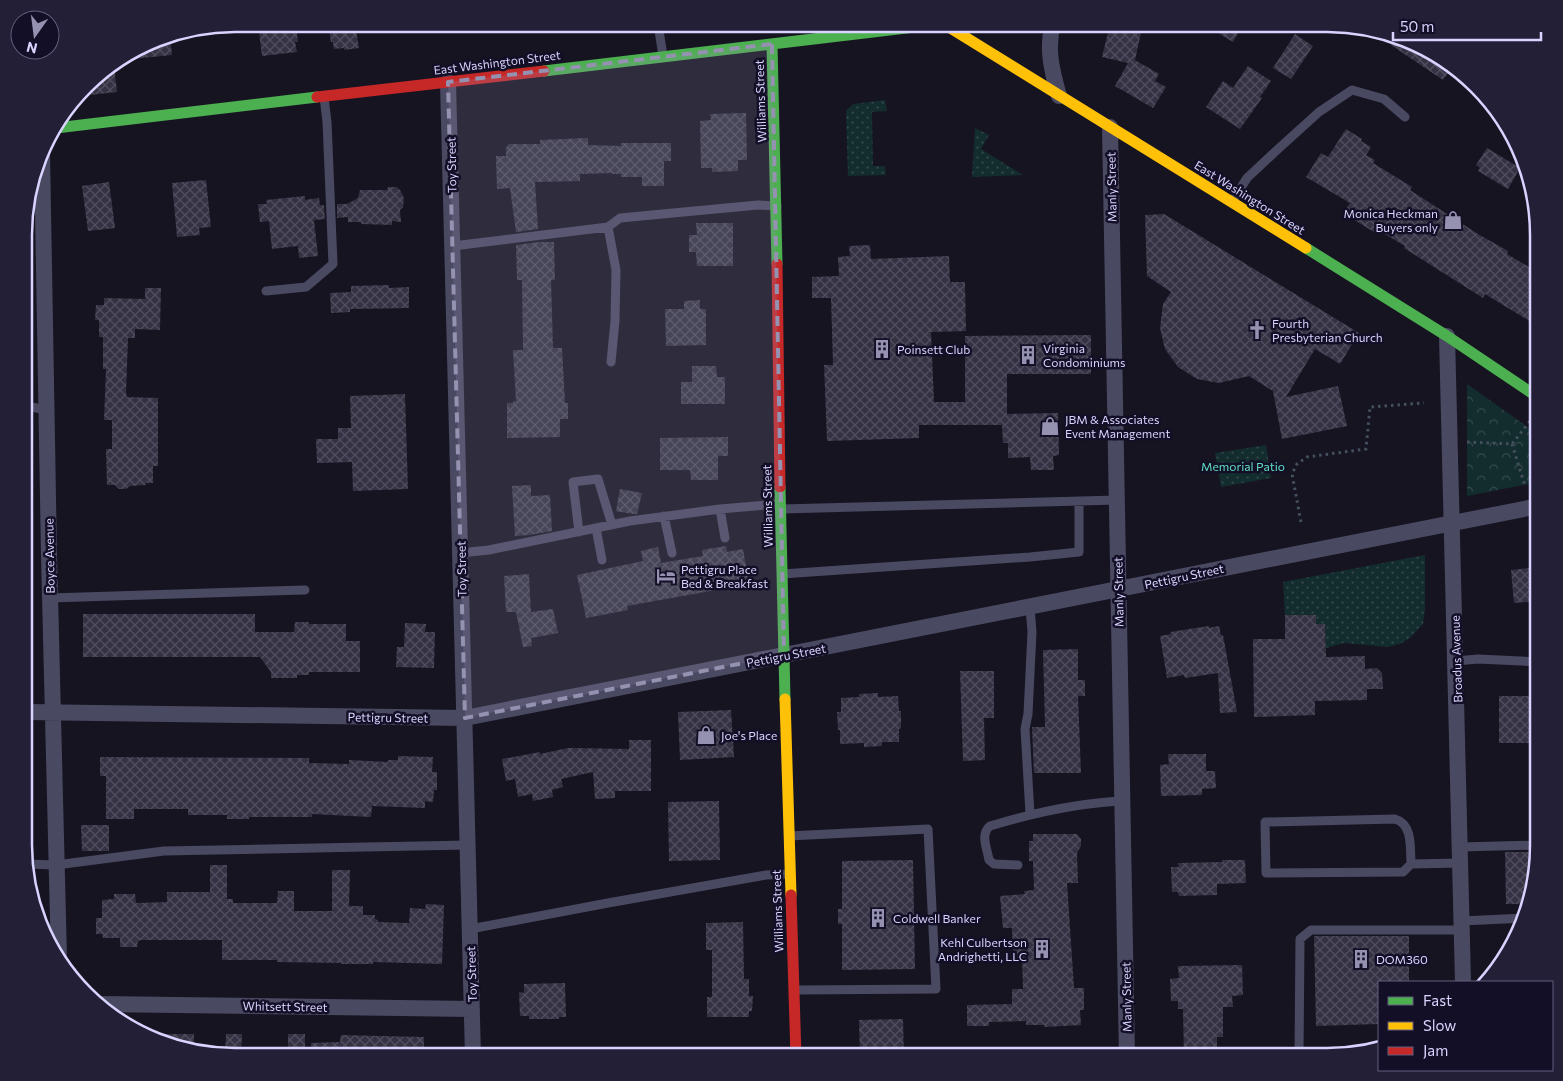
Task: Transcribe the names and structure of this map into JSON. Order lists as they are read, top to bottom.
{
  "streets": {
    "street": [
      "East Washington Street",
      "Williams Street",
      "Toy Street",
      "Manly Street",
      "Boyce Avenue",
      "Pettigru Street",
      "Broadus Avenue",
      "Whitsett Street"
    ]
  },
  "crossings": [
    ["East Washington Street", "Williams Street"],
    ["East Washington Street", "Toy Street"],
    ["East Washington Street", "Manly Street"],
    ["East Washington Street", "Broadus Avenue"],
    ["Williams Street", "Pettigru Street"],
    ["Toy Street", "Pettigru Street"],
    ["Toy Street", "Whitsett Street"],
    ["Manly Street", "Pettigru Street"],
    ["Boyce Avenue", "Pettigru Street"],
    ["Pettigru Street", "Broadus Avenue"]
  ],
  "parks": ["Memorial Patio"],
  "places": {
    "shop": ["Monica Heckman Buyers only", "JBM & Associates Event Management", "Joe's Place"],
    "church": ["Fourth Presbyterian Church"],
    "building": [
      "Poinsett Club",
      "Virginia Condominiums",
      "Coldwell Banker",
      "Kehl Culbertson Andrighetti, LLC",
      "DOM360"
    ],
    "hotel": ["Pettigru Place Bed & Breakfast"]
  },
  "legend": ["Fast", "Slow", "Jam"],
  "scale_bar": "50 m",
  "north": "bottom"
}
